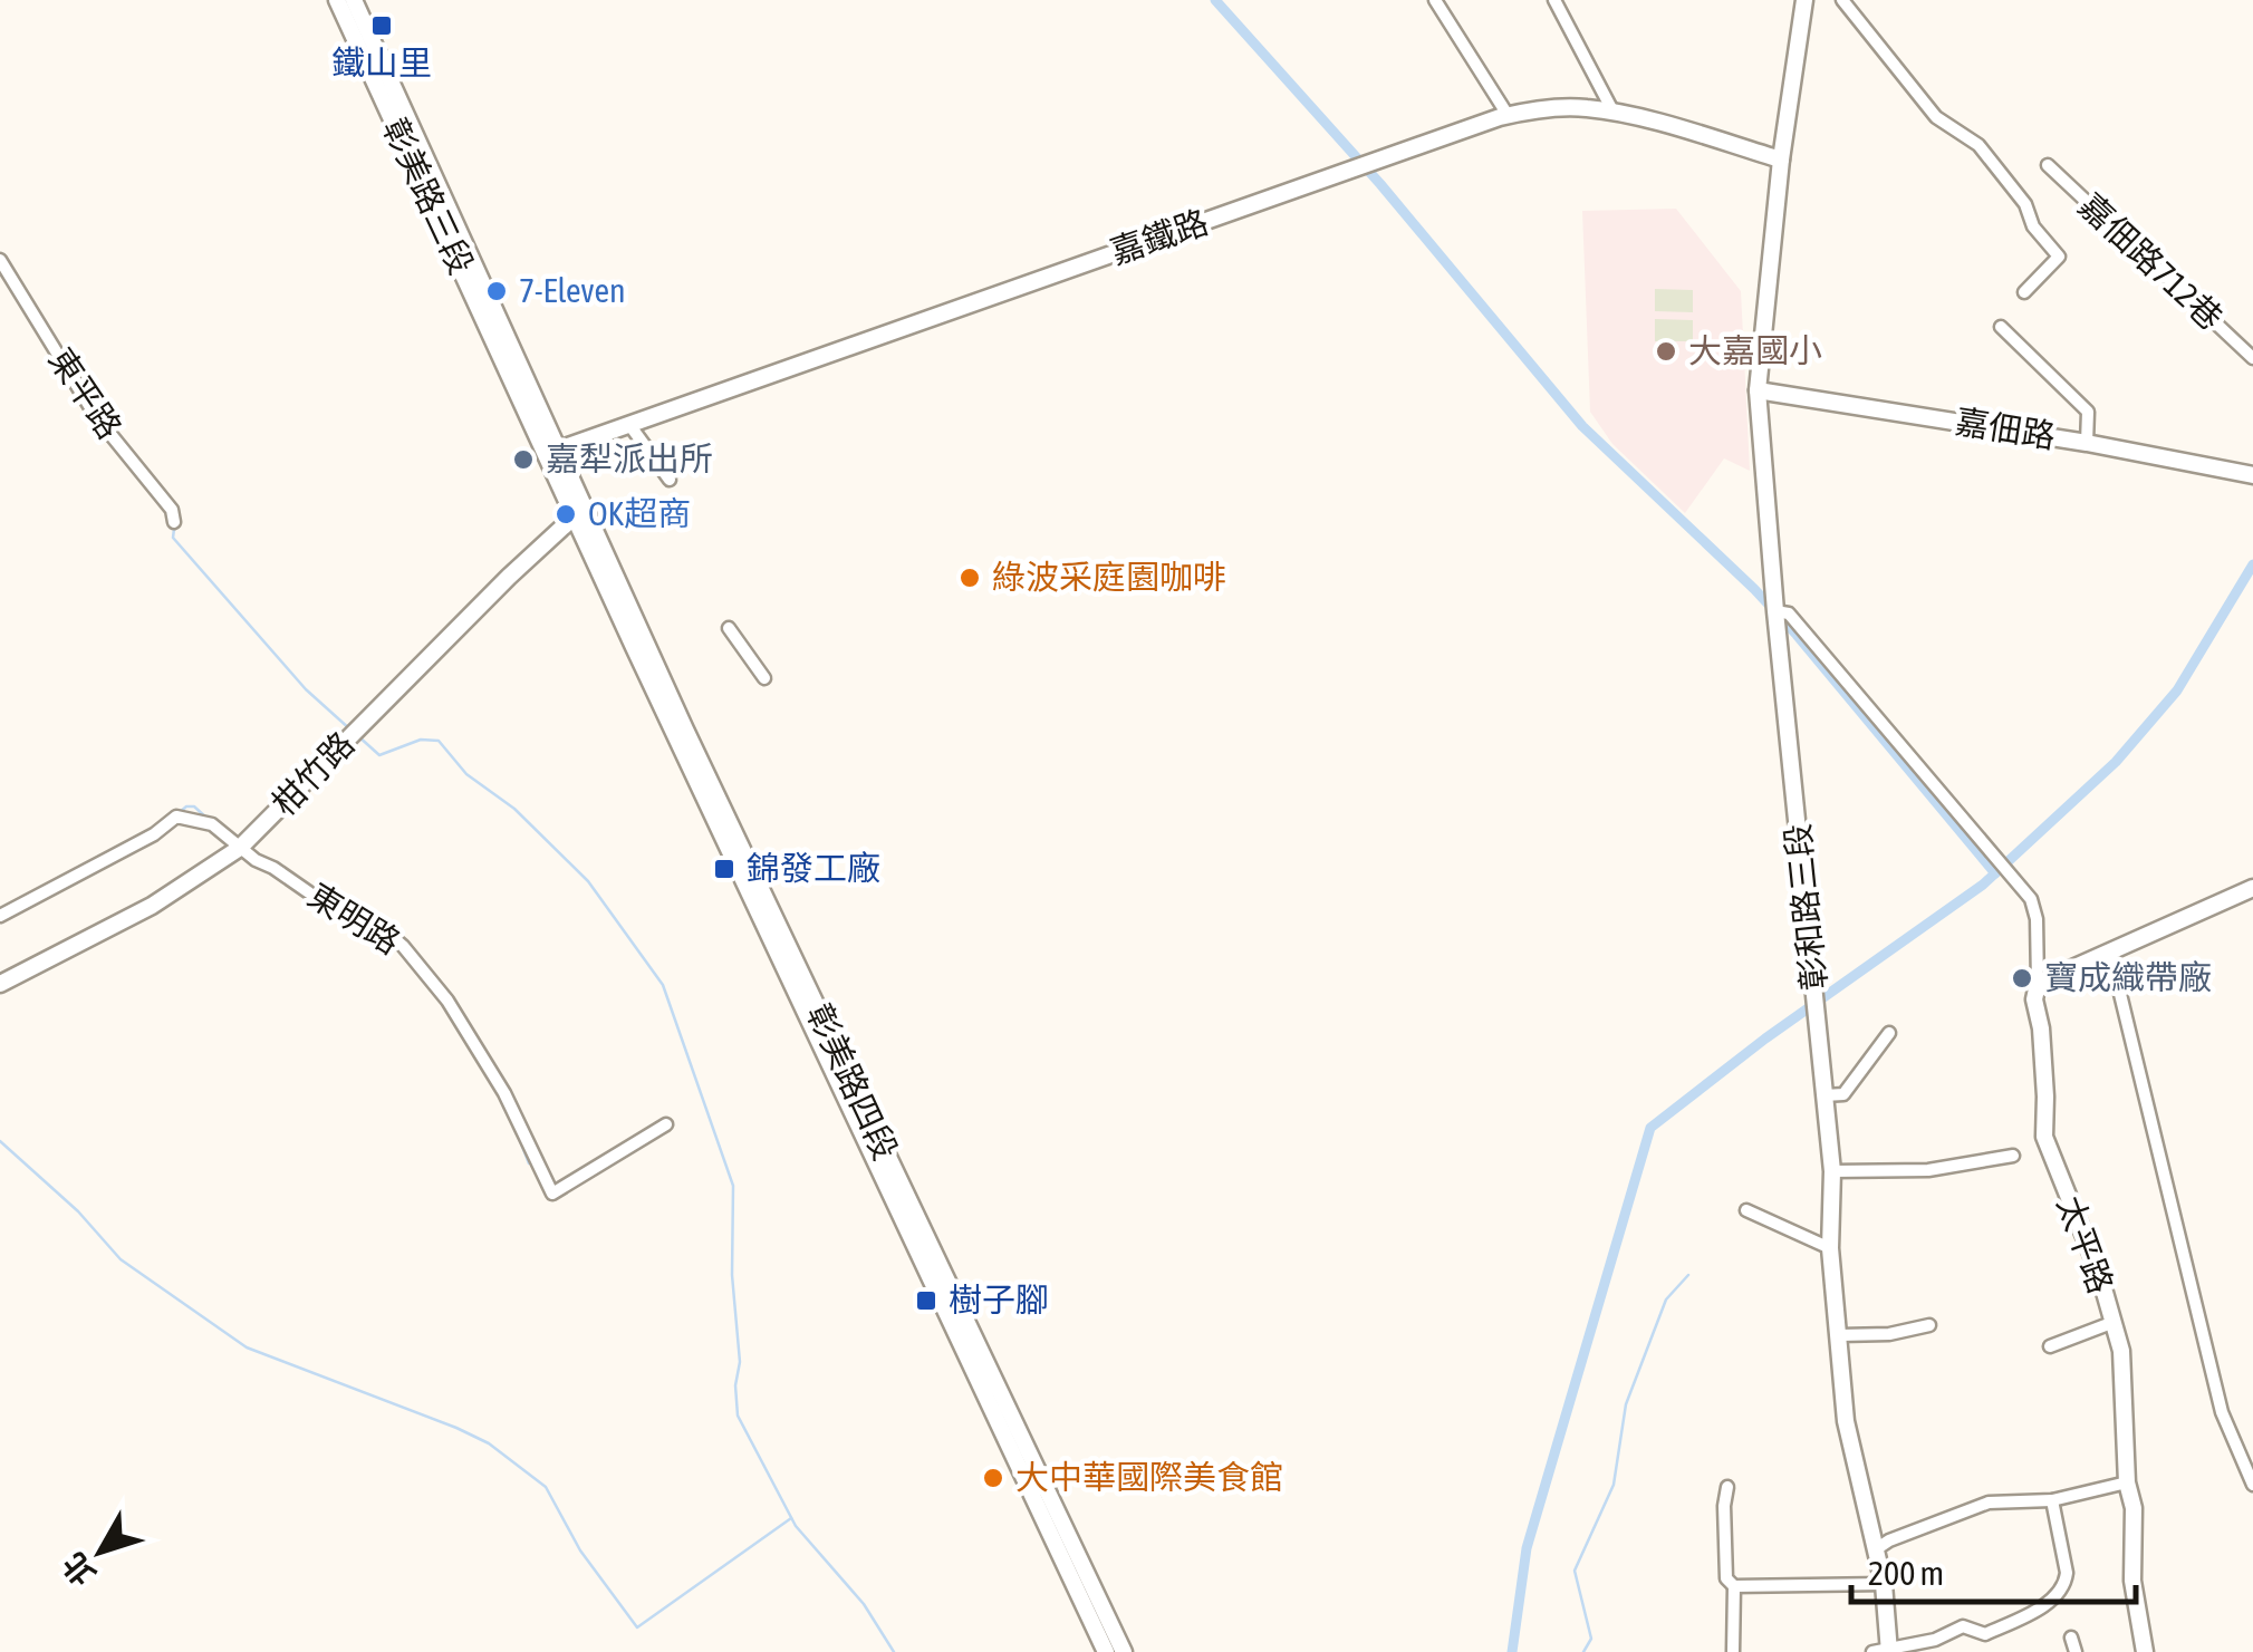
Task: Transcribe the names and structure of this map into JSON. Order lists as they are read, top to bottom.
{
  "streets": {
    "main road": [
      "彰美路三段",
      "嘉鐵路",
      "嘉佃路",
      "柑竹路",
      "彰和路三段",
      "彰美路四段",
      "太平路"
    ],
    "street": ["嘉佃路712巷", "東平路", "東明路"]
  },
  "crossings": [
    ["彰美路三段", "嘉鐵路"],
    ["彰美路三段", "柑竹路"],
    ["彰美路三段", "彰美路四段"],
    ["嘉鐵路", "彰和路三段"],
    ["嘉佃路", "彰和路三段"],
    ["柑竹路", "東明路"],
    ["柑竹路", "彰美路四段"]
  ],
  "places": {
    "transit": ["鐵山里", "錦發工廠", "樹子腳"],
    "other": [
      "7-Eleven",
      "大嘉國小",
      "嘉犁派出所",
      "OK超商",
      "綠波采庭園咖啡",
      "寶成織帶廠",
      "大中華國際美食館"
    ]
  },
  "scale_bar": "200 m",
  "north": "bottom left"
}
